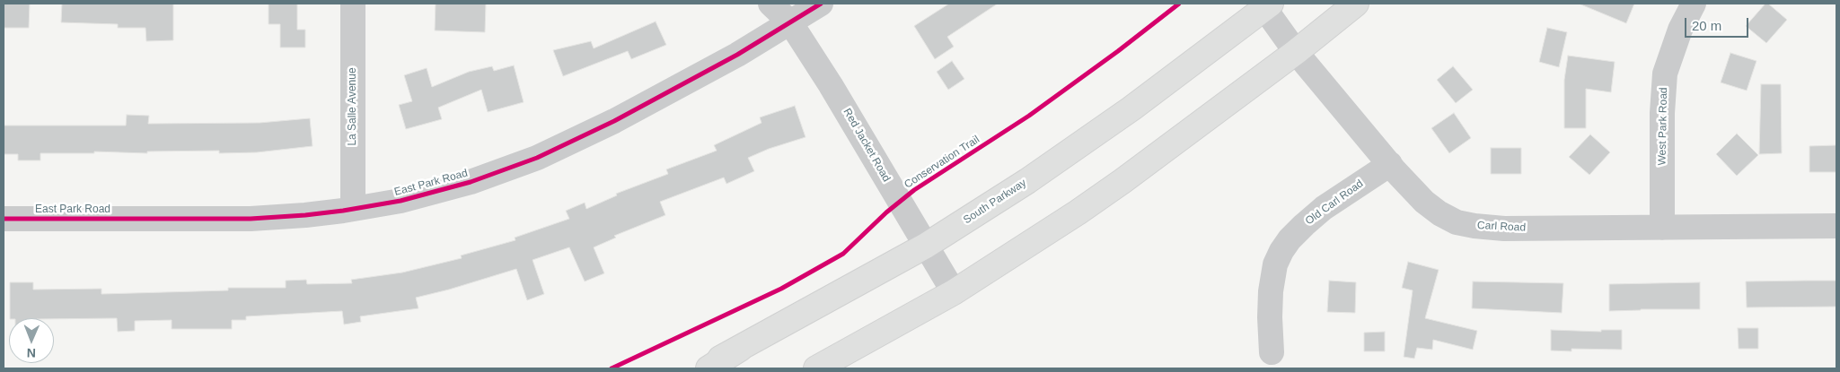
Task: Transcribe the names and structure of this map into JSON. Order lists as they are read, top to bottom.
{
  "streets": {
    "main road": ["South Parkway"],
    "street": [
      "La Salle Avenue",
      "West Park Road",
      "Red Jacket Road",
      "East Park Road",
      "Old Carl Road",
      "Carl Road"
    ],
    "cycle path": ["Conservation Trail"]
  },
  "crossings": [
    ["La Salle Avenue", "East Park Road"],
    ["West Park Road", "Carl Road"],
    ["Red Jacket Road", "East Park Road"],
    ["Red Jacket Road", "South Parkway"],
    ["South Parkway", "Carl Road"],
    ["Old Carl Road", "Carl Road"]
  ],
  "scale_bar": "20 m",
  "north": "bottom"
}
